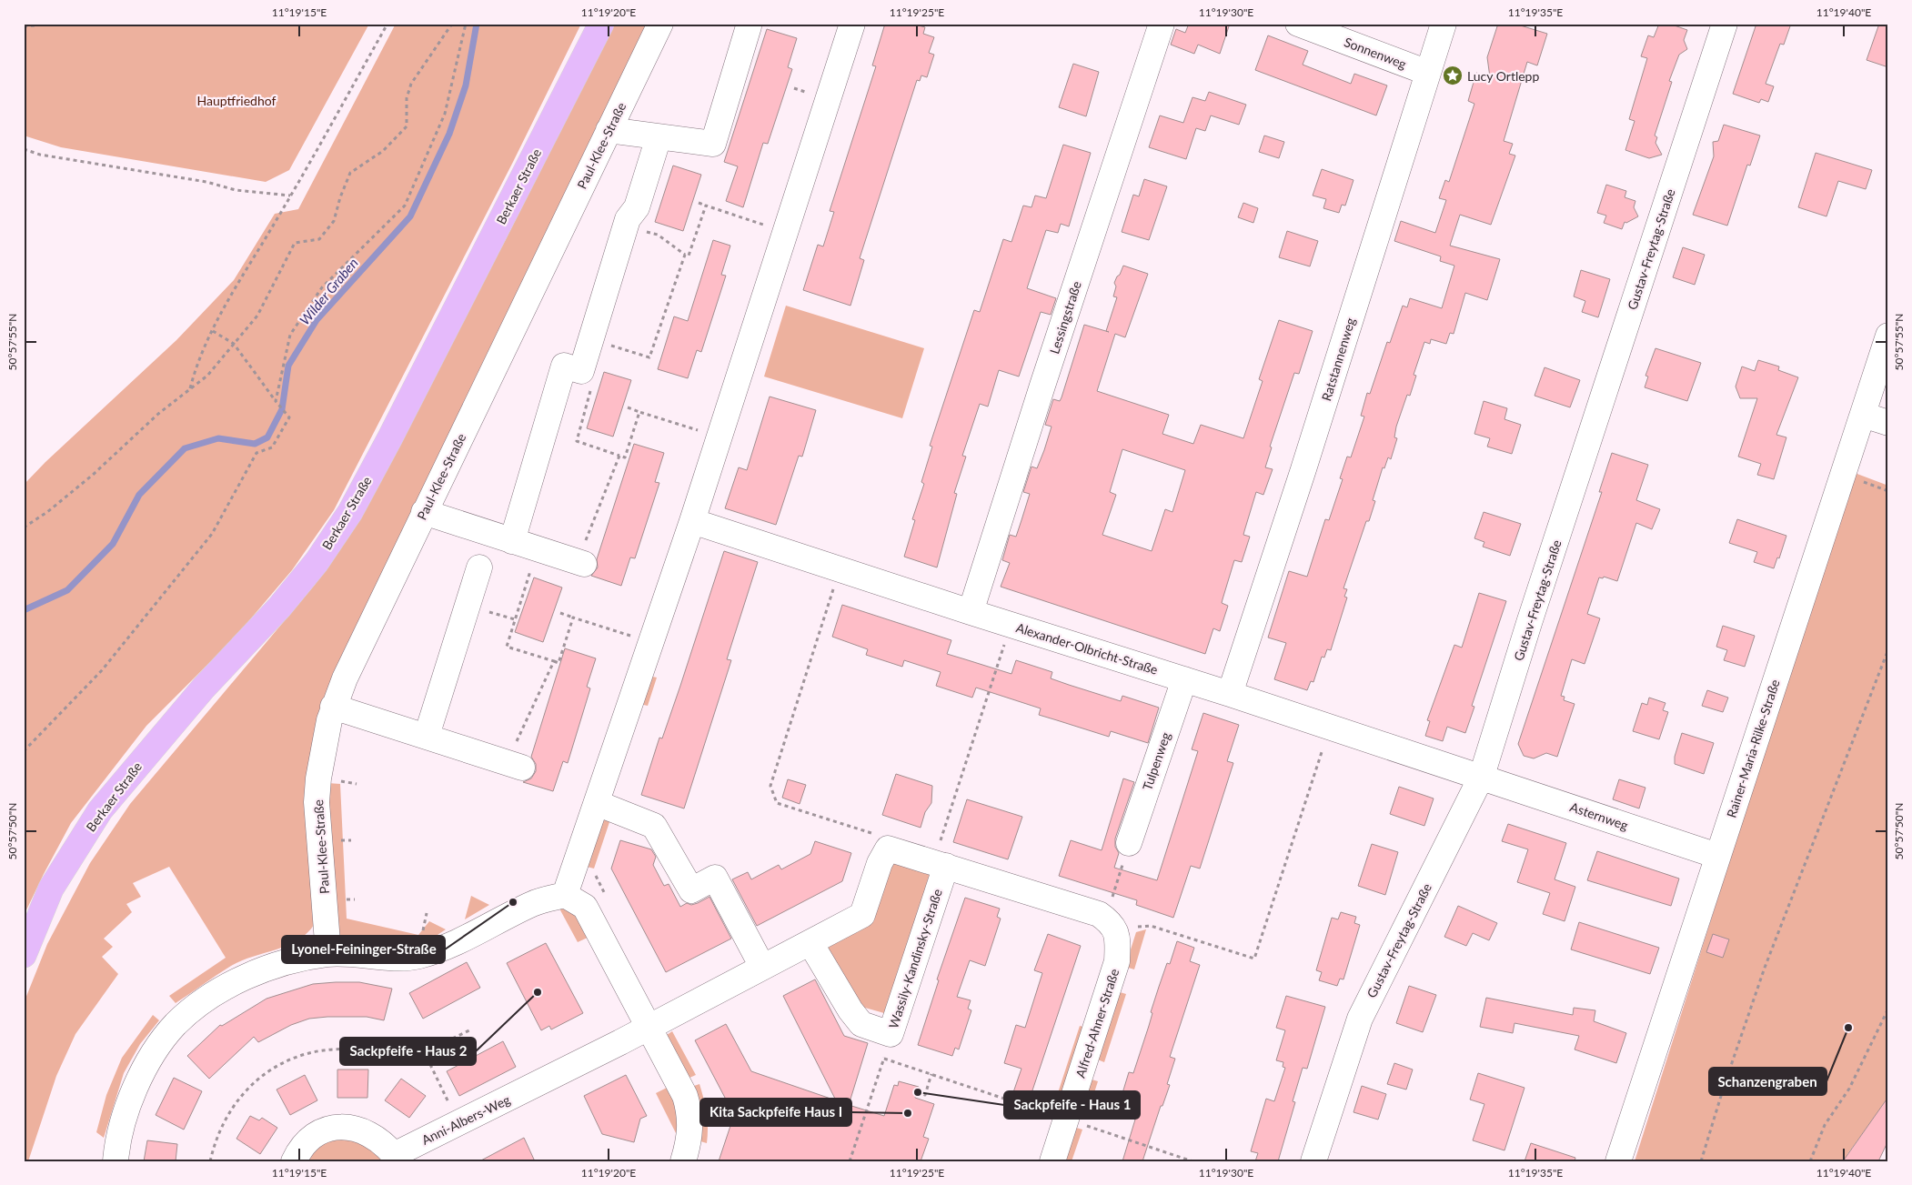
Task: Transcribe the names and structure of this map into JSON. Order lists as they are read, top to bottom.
{
  "streets": {
    "main road": ["Berkaer Straße"],
    "street": [
      "Sonnenweg",
      "Paul-Klee-Straße",
      "Gustav-Freytag-Straße",
      "Lessingstraße",
      "Ratstannenweg",
      "Alexander-Olbricht-Straße",
      "Rainer-Maria-Rilke-Straße",
      "Tulpenweg",
      "Asternweg",
      "Wassily-Kandinsky-Straße",
      "Alfred-Ahner-Straße",
      "Anni-Albers-Weg"
    ]
  },
  "crossings": [
    ["Sonnenweg", "Ratstannenweg"],
    ["Gustav-Freytag-Straße", "Alexander-Olbricht-Straße"],
    ["Gustav-Freytag-Straße", "Asternweg"],
    ["Lessingstraße", "Alexander-Olbricht-Straße"],
    ["Ratstannenweg", "Alexander-Olbricht-Straße"],
    ["Alexander-Olbricht-Straße", "Tulpenweg"],
    ["Alexander-Olbricht-Straße", "Asternweg"],
    ["Rainer-Maria-Rilke-Straße", "Asternweg"]
  ],
  "water": ["Wilder Graben"],
  "parks": ["Hauptfriedhof"],
  "places": {
    "place": ["Lucy Ortlepp"],
    "other": [
      "Lyonel-Feininger-Straße",
      "Sackpfeife - Haus 2",
      "Schanzengraben",
      "Sackpfeife - Haus 1",
      "Kita Sackpfeife Haus I"
    ]
  },
  "coordinates": [
    "11°19'15\"E",
    "11°19'20\"E",
    "11°19'25\"E",
    "11°19'30\"E",
    "11°19'35\"E",
    "11°19'40\"E",
    "50°57'55\"N",
    "50°57'50\"N"
  ]
}
